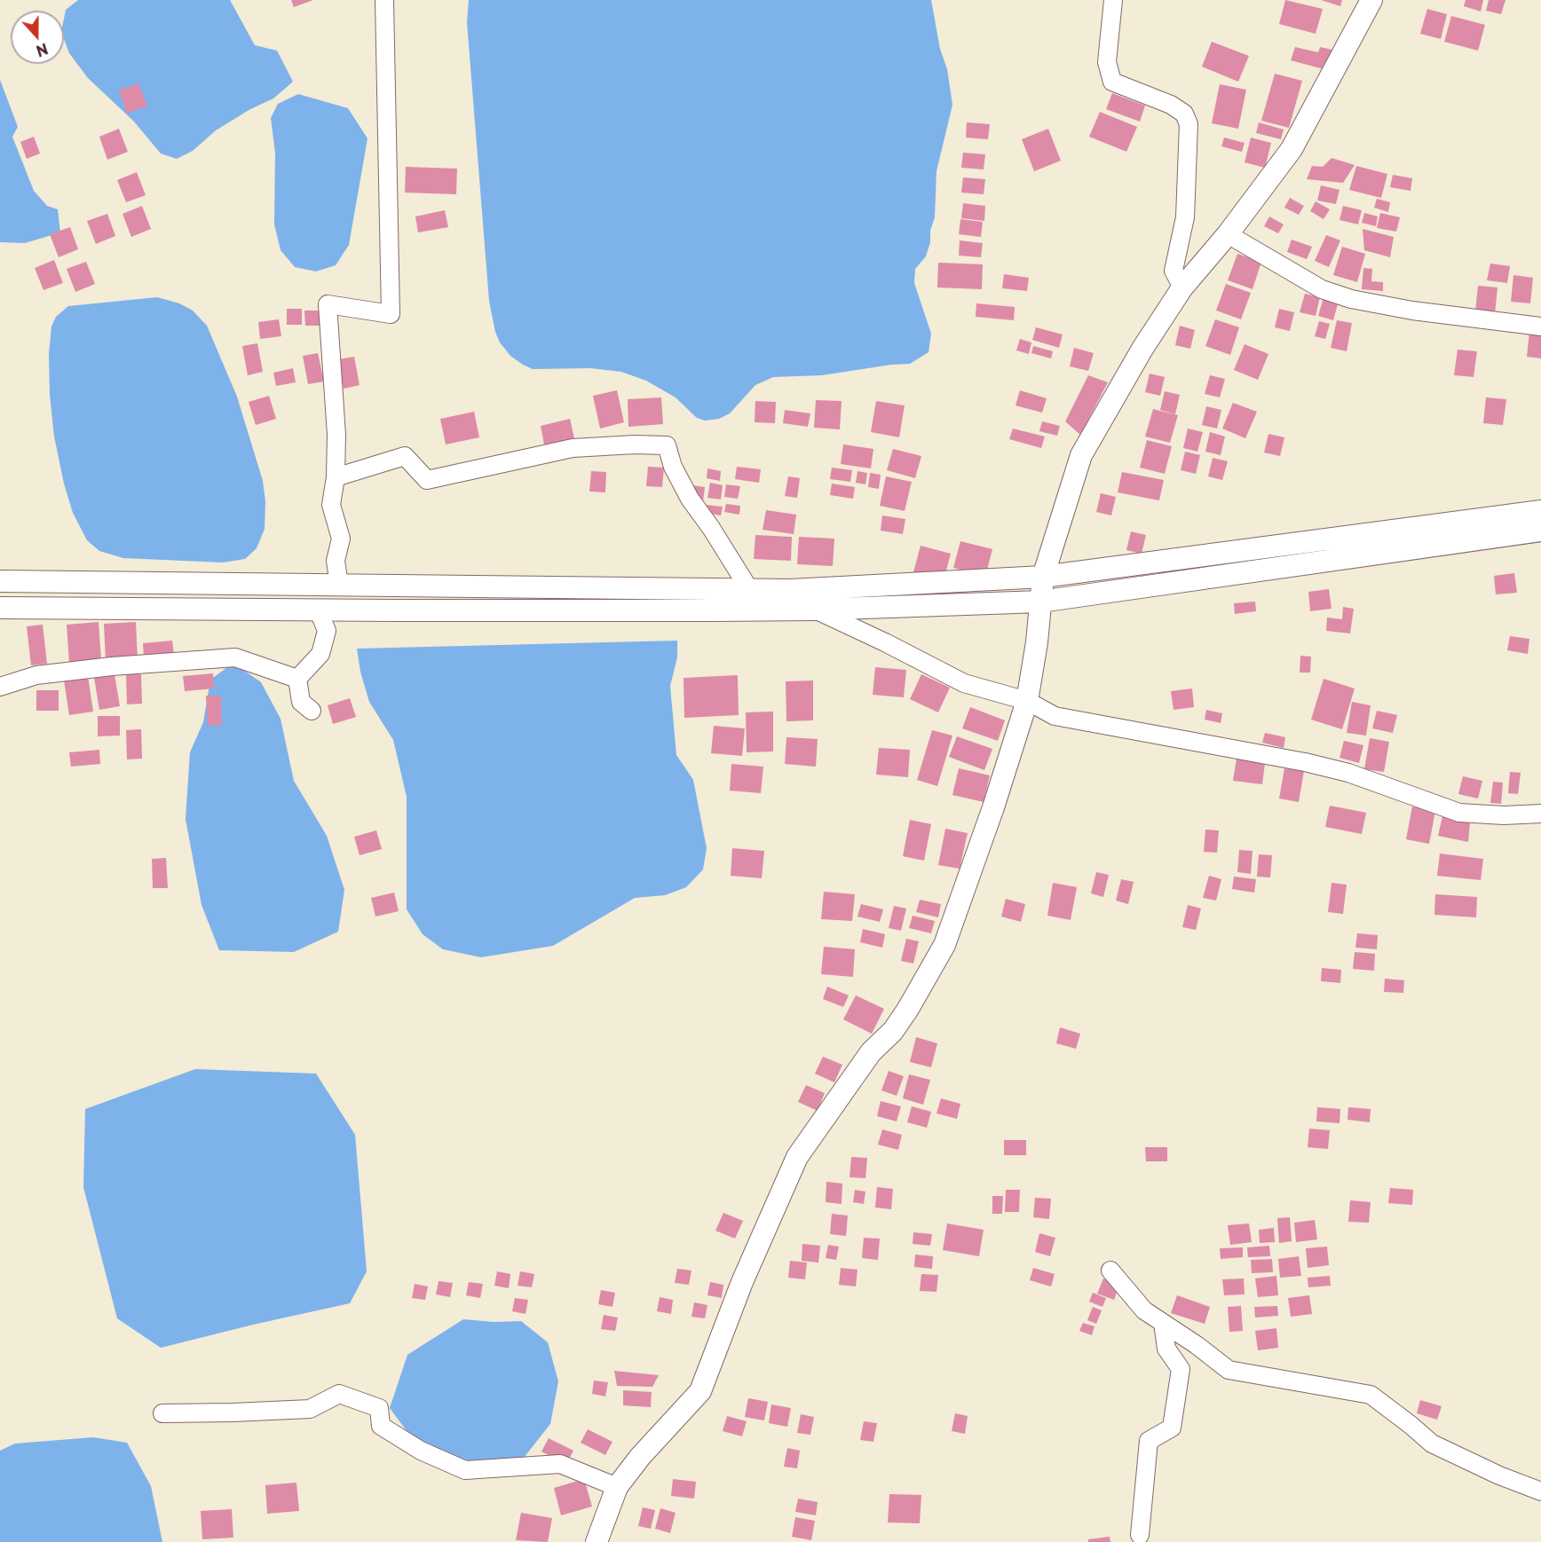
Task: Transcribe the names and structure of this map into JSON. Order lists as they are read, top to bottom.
{
  "north": "bottom"
}
